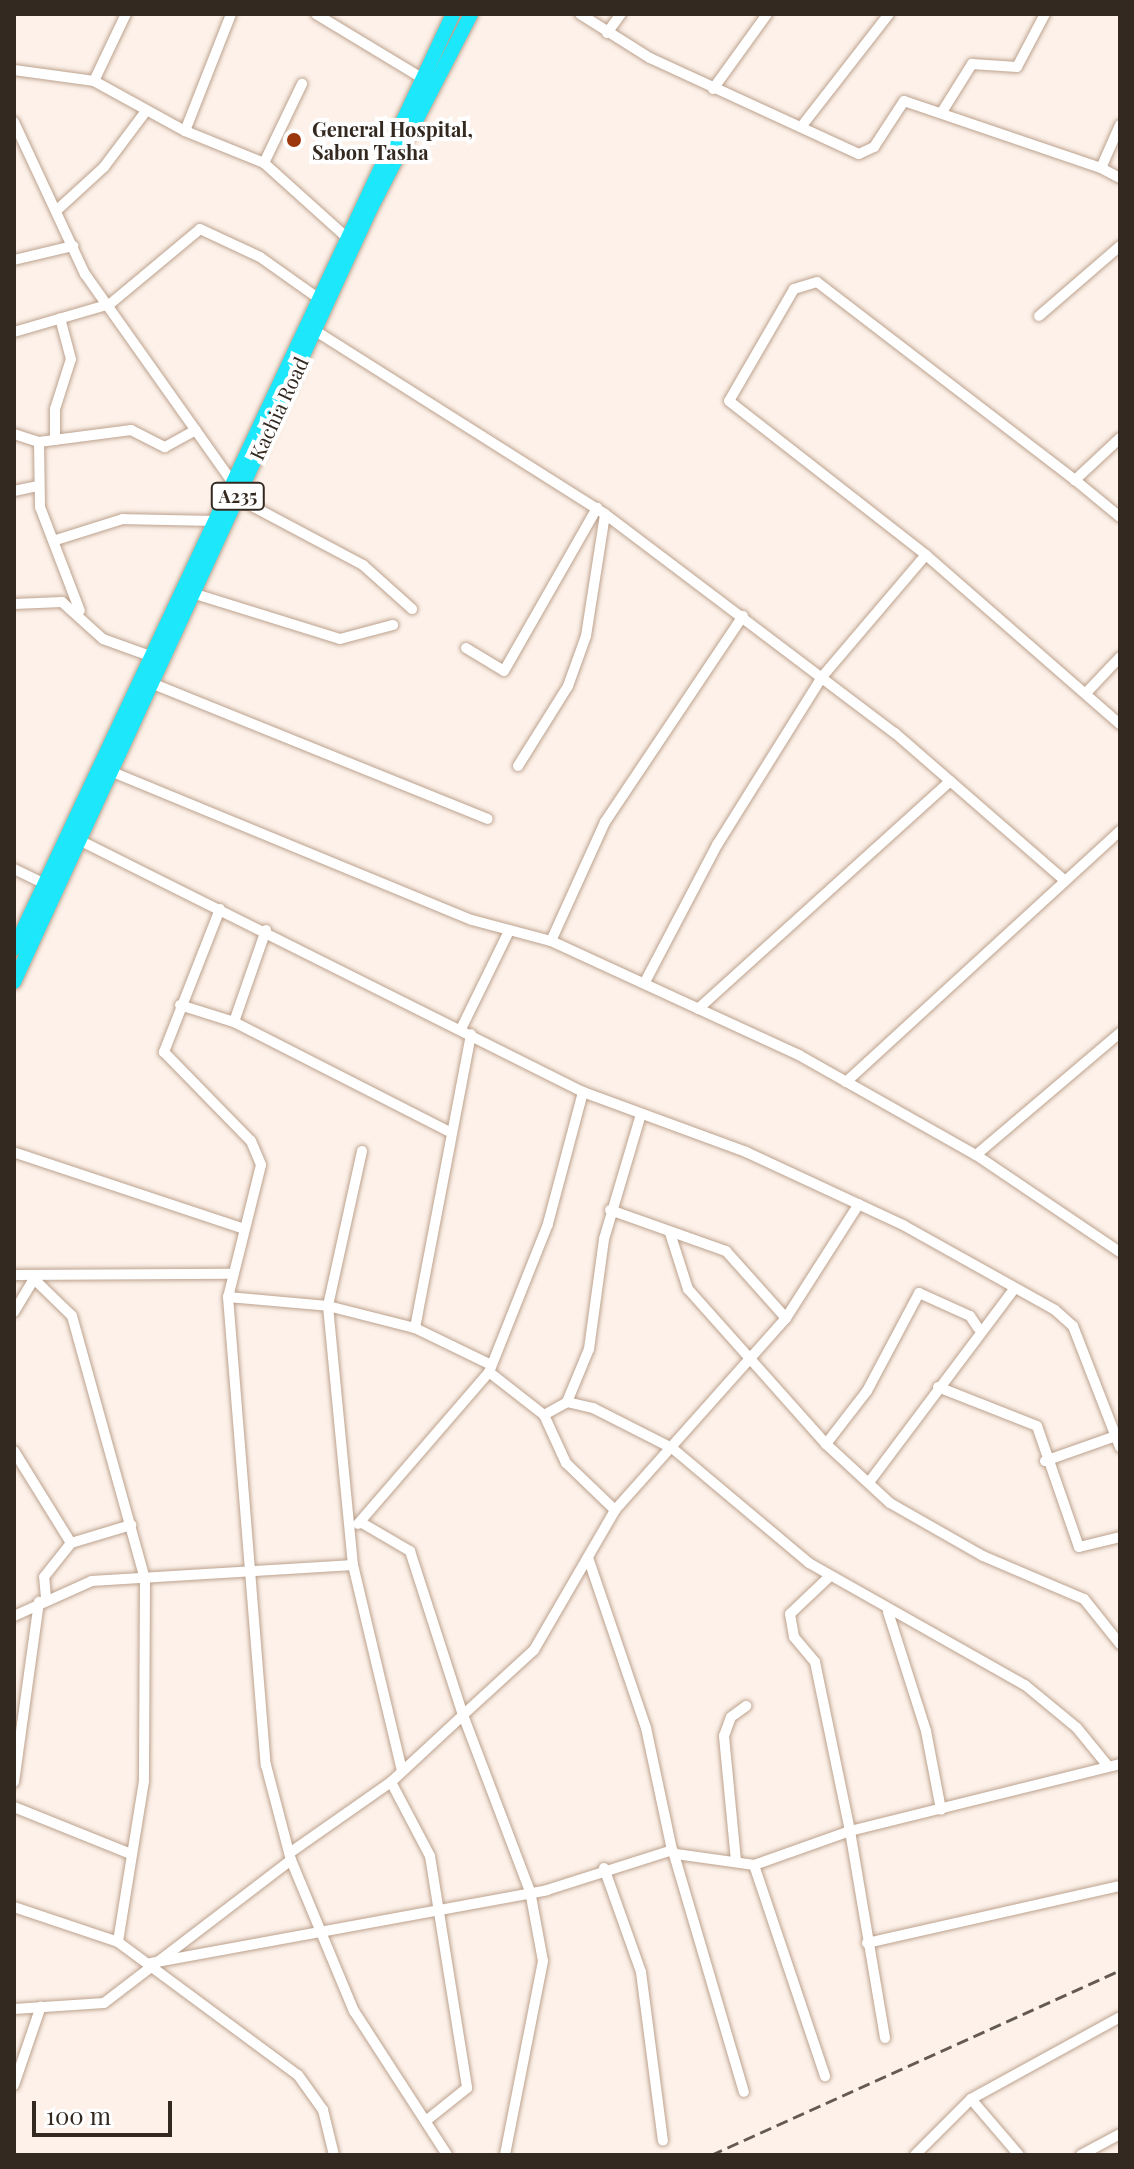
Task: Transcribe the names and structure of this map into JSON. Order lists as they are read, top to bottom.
{
  "streets": {
    "highway": ["Kachia Road", "A235"]
  },
  "places": ["General Hospital, Sabon Tasha"],
  "scale_bar": "100 m"
}
